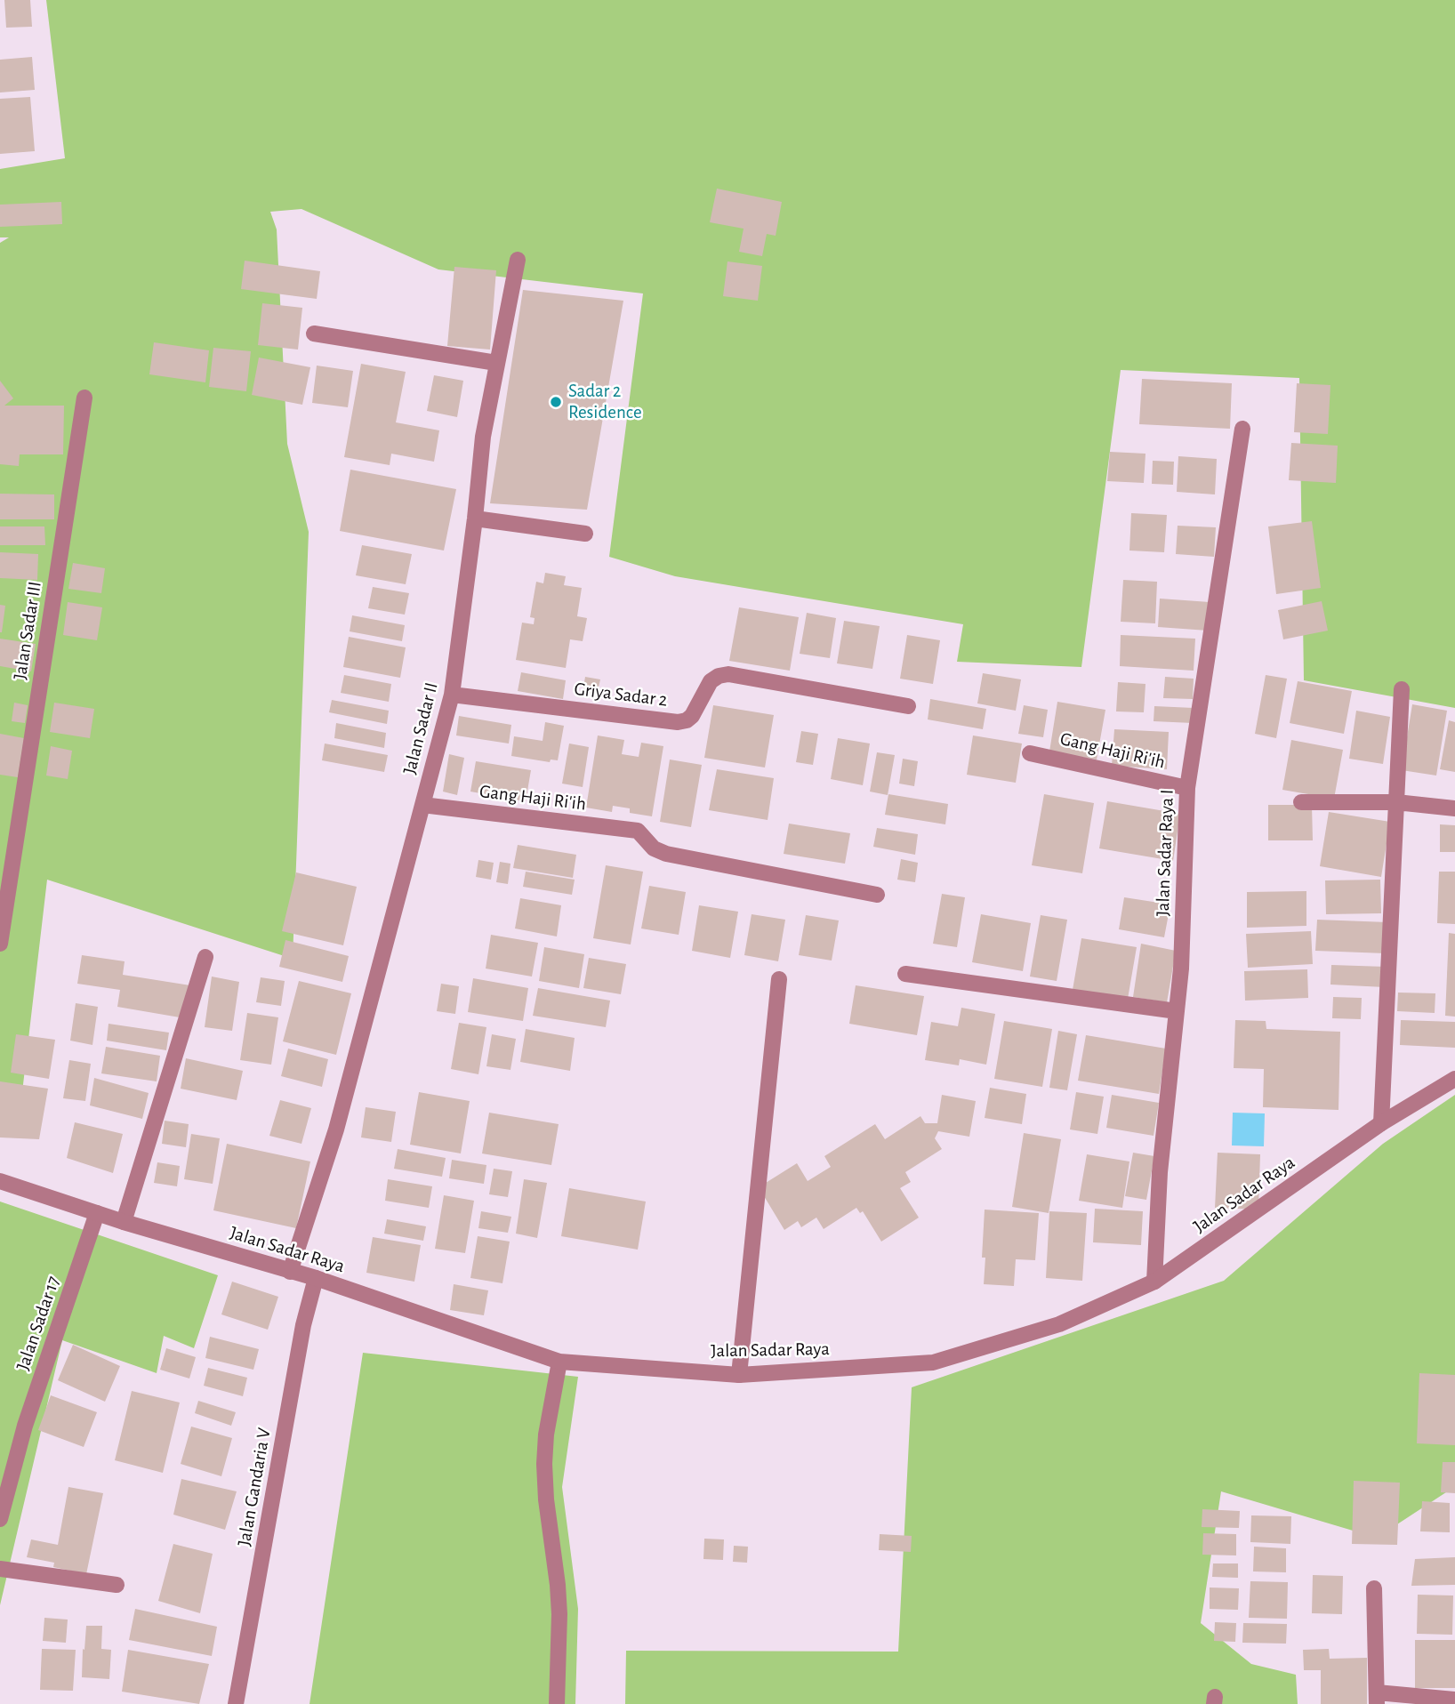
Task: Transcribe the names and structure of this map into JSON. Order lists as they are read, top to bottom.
{
  "streets": {
    "street": [
      "Jalan Sadar III",
      "Griya Sadar 2",
      "Jalan Sadar II",
      "Gang Haji Ri'ih",
      "Jalan Sadar Raya I",
      "Jalan Sadar Raya",
      "Jalan Sadar 17",
      "Jalan Gandaria V"
    ]
  },
  "crossings": [
    ["Griya Sadar 2", "Jalan Sadar II"],
    ["Jalan Sadar II", "Gang Haji Ri'ih"],
    ["Jalan Sadar II", "Jalan Sadar Raya"],
    ["Gang Haji Ri'ih", "Jalan Sadar Raya I"],
    ["Jalan Sadar Raya I", "Jalan Sadar Raya"],
    ["Jalan Sadar Raya", "Jalan Sadar 17"],
    ["Jalan Sadar Raya", "Jalan Gandaria V"]
  ],
  "places": ["Sadar 2 Residence"]
}
